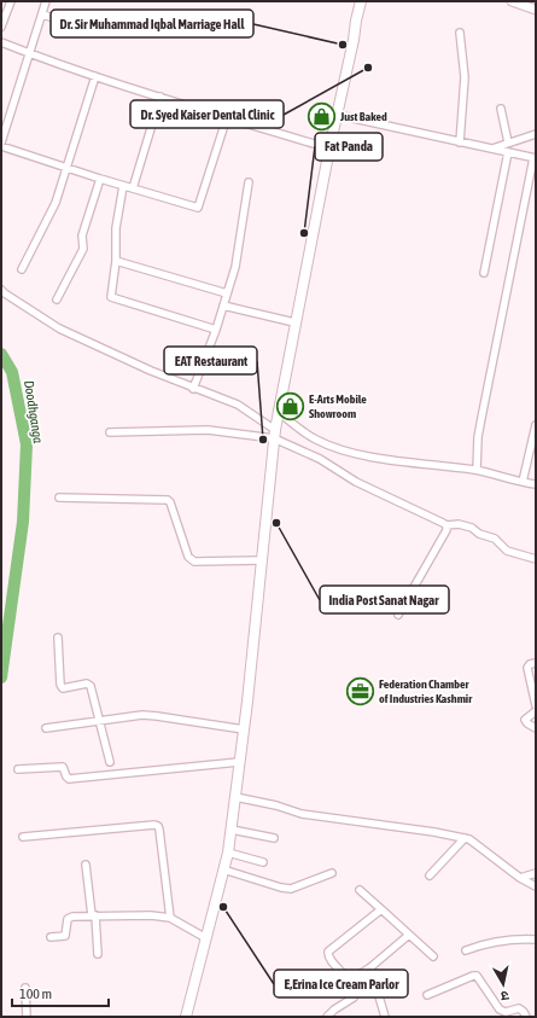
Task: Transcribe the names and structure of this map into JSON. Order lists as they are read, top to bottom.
{
  "water": ["Doodhganga"],
  "places": {
    "other": [
      "Dr. Sir Muhammad Iqbal Marriage Hall",
      "Dr. Syed Kaiser Dental Clinic",
      "Fat Panda",
      "EAT Restaurant",
      "India Post Sanat Nagar",
      "E,Erina Ice Cream Parlor"
    ],
    "shop": ["Just Baked", "E-Arts Mobile Showroom"],
    "office": ["Federation Chamber of Industries Kashmir"]
  },
  "scale_bar": "100 m",
  "north": "bottom"
}
